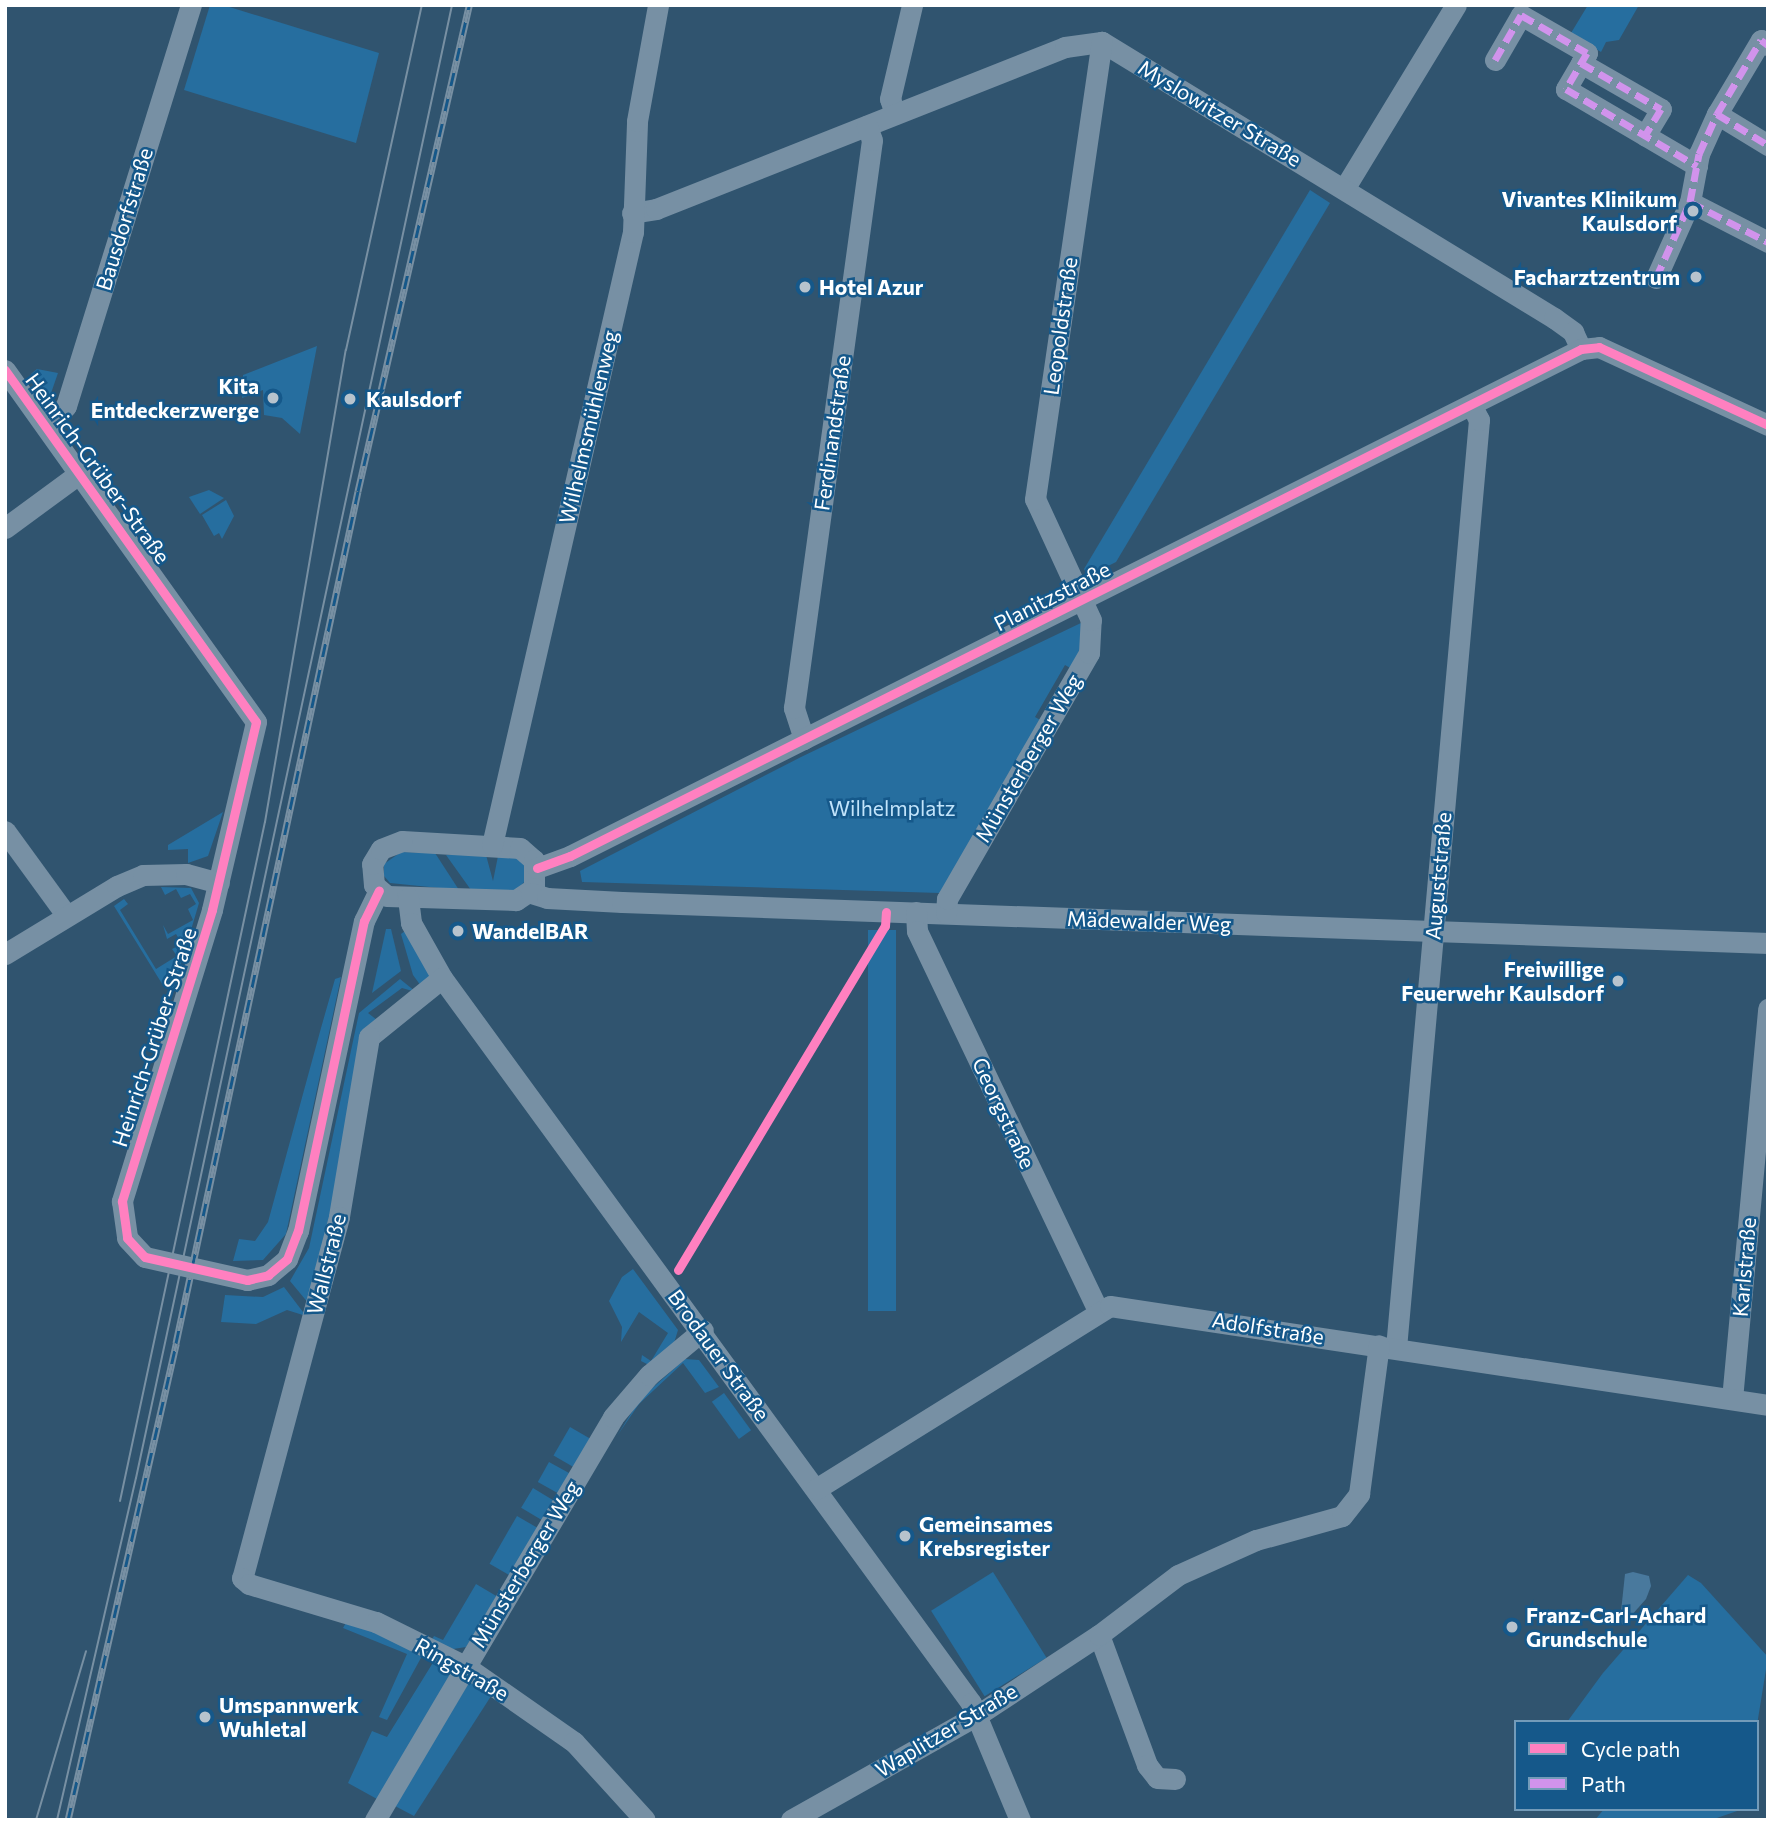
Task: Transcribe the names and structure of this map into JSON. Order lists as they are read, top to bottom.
{
  "streets": {
    "street": [
      "Myslowitzer Straße",
      "Bausdorfstraße",
      "Leopoldstraße",
      "Wilhelmsmühlenweg",
      "Ferdinandstraße",
      "Heinrich-Grüber-Straße",
      "Planitzstraße",
      "Münsterberger Weg",
      "Auguststraße",
      "Mädewalder Weg",
      "Georgstraße",
      "Wallstraße",
      "Karlstraße",
      "Adolfstraße",
      "Brodauer Straße",
      "Ringstraße",
      "Waplitzer Straße"
    ]
  },
  "crossings": [
    ["Myslowitzer Straße", "Leopoldstraße"],
    ["Myslowitzer Straße", "Planitzstraße"],
    ["Bausdorfstraße", "Heinrich-Grüber-Straße"],
    ["Leopoldstraße", "Planitzstraße"],
    ["Leopoldstraße", "Münsterberger Weg"],
    ["Ferdinandstraße", "Planitzstraße"],
    ["Planitzstraße", "Münsterberger Weg"],
    ["Planitzstraße", "Auguststraße"],
    ["Münsterberger Weg", "Mädewalder Weg"],
    ["Münsterberger Weg", "Brodauer Straße"],
    ["Münsterberger Weg", "Ringstraße"],
    ["Auguststraße", "Mädewalder Weg"],
    ["Auguststraße", "Adolfstraße"],
    ["Auguststraße", "Waplitzer Straße"],
    ["Mädewalder Weg", "Georgstraße"],
    ["Georgstraße", "Adolfstraße"],
    ["Wallstraße", "Brodauer Straße"],
    ["Wallstraße", "Ringstraße"],
    ["Karlstraße", "Adolfstraße"],
    ["Adolfstraße", "Brodauer Straße"],
    ["Adolfstraße", "Waplitzer Straße"],
    ["Brodauer Straße", "Waplitzer Straße"]
  ],
  "parks": ["Wilhelmplatz"],
  "places": [
    "Vivantes Klinikum Kaulsdorf",
    "Facharztzentrum",
    "Hotel Azur",
    "Kita Entdeckerzwerge",
    "Kaulsdorf",
    "WandelBAR",
    "Freiwillige Feuerwehr Kaulsdorf",
    "Gemeinsames Krebsregister",
    "Franz-Carl-Achard Grundschule",
    "Umspannwerk Wuhletal"
  ],
  "legend": ["Cycle path", "Path"]
}
